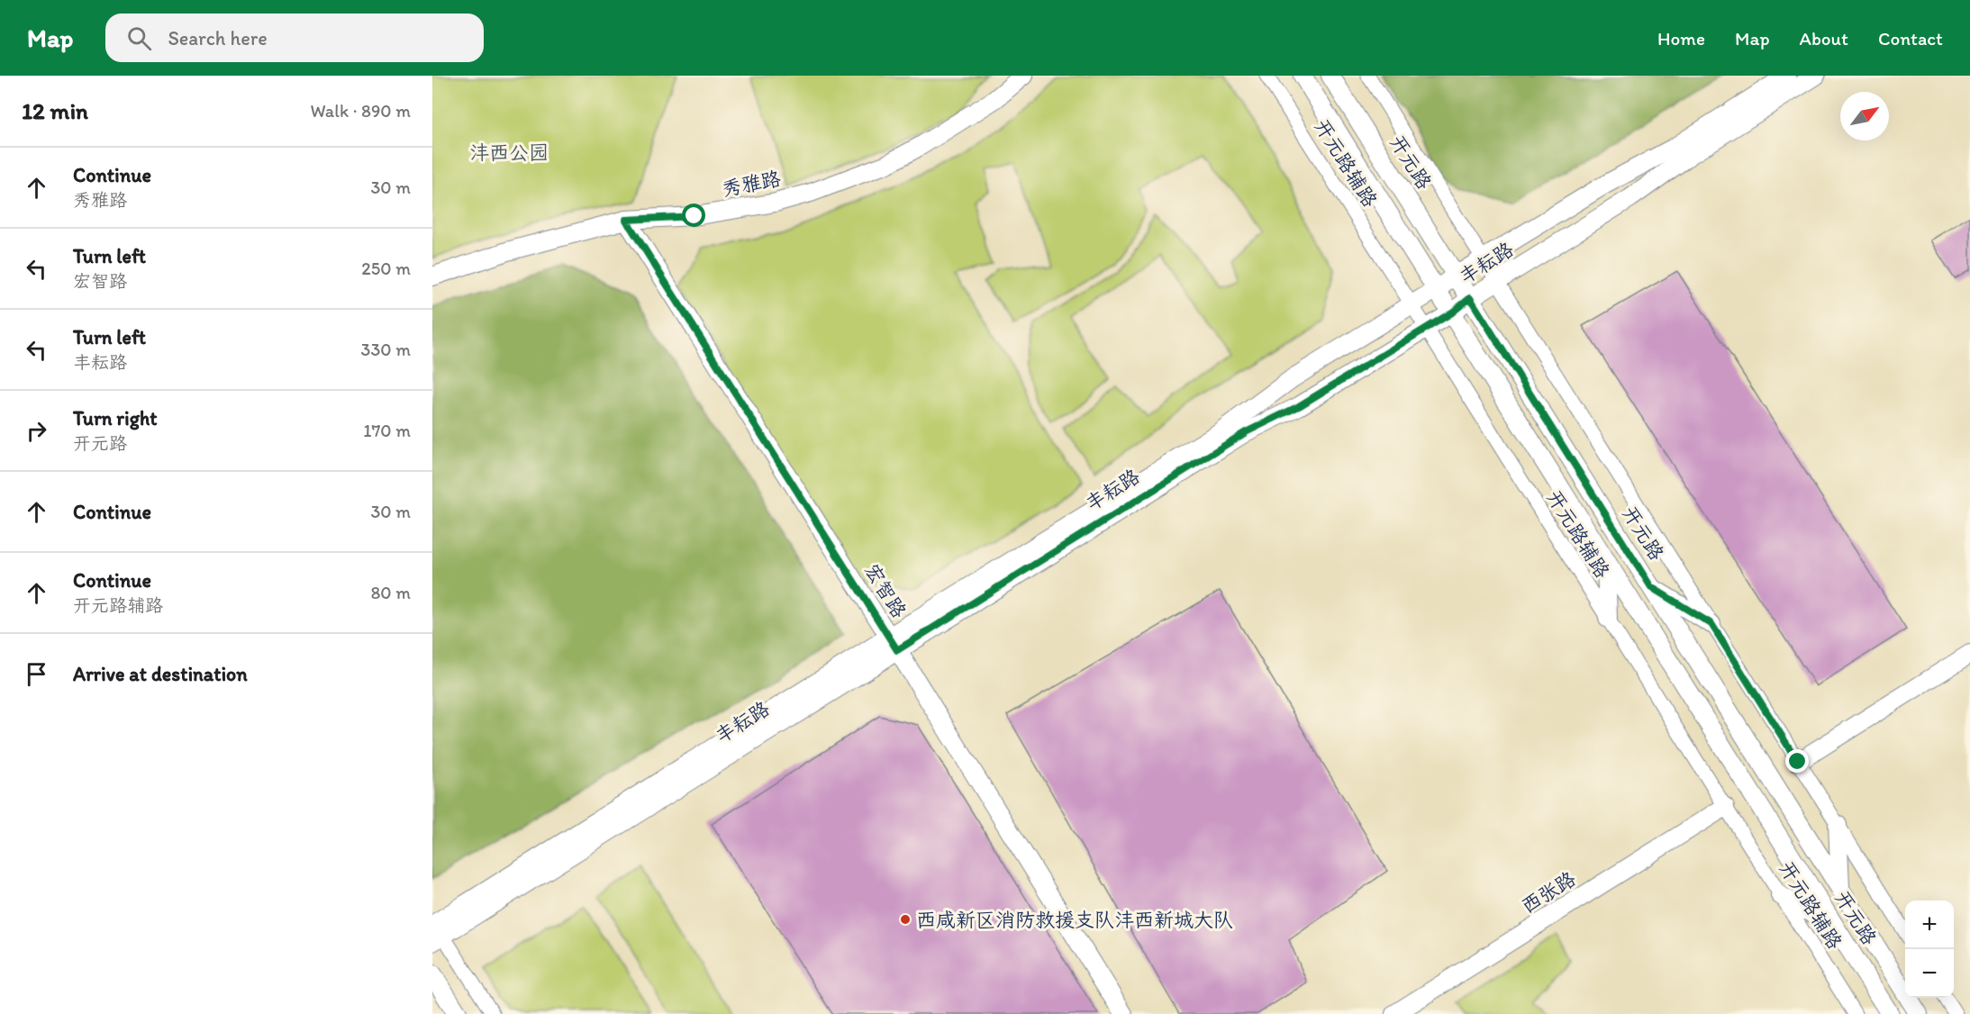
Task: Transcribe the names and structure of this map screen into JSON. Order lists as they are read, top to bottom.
{
  "streets": {
    "street": [
      "开元路",
      "开元路辅路",
      "秀雅路",
      "丰耘路",
      "宏智路",
      "西张路"
    ]
  },
  "crossings": [
    ["开元路", "丰耘路"],
    ["开元路辅路", "丰耘路"],
    ["开元路辅路", "西张路"],
    ["秀雅路", "宏智路"],
    ["丰耘路", "宏智路"]
  ],
  "parks": ["沣西公园"],
  "places": ["西咸新区消防救援支队沣西新城大队"],
  "north": "top right",
  "page": {
    "header": "Map",
    "search": "Search here",
    "nav": [
      "Home",
      "Map",
      "About",
      "Contact"
    ],
    "heading": ["12 min", "Walk · 890 m"],
    "list": [
      ["Continue", "秀雅路", "30 m"],
      ["Turn left", "宏智路", "250 m"],
      ["Turn left", "丰耘路", "330 m"],
      ["Turn right", "开元路", "170 m"],
      ["Continue", "30 m"],
      ["Continue", "开元路辅路", "80 m"],
      "Arrive at destination"
    ],
    "map_buttons": ["+", "−"]
  }
}
